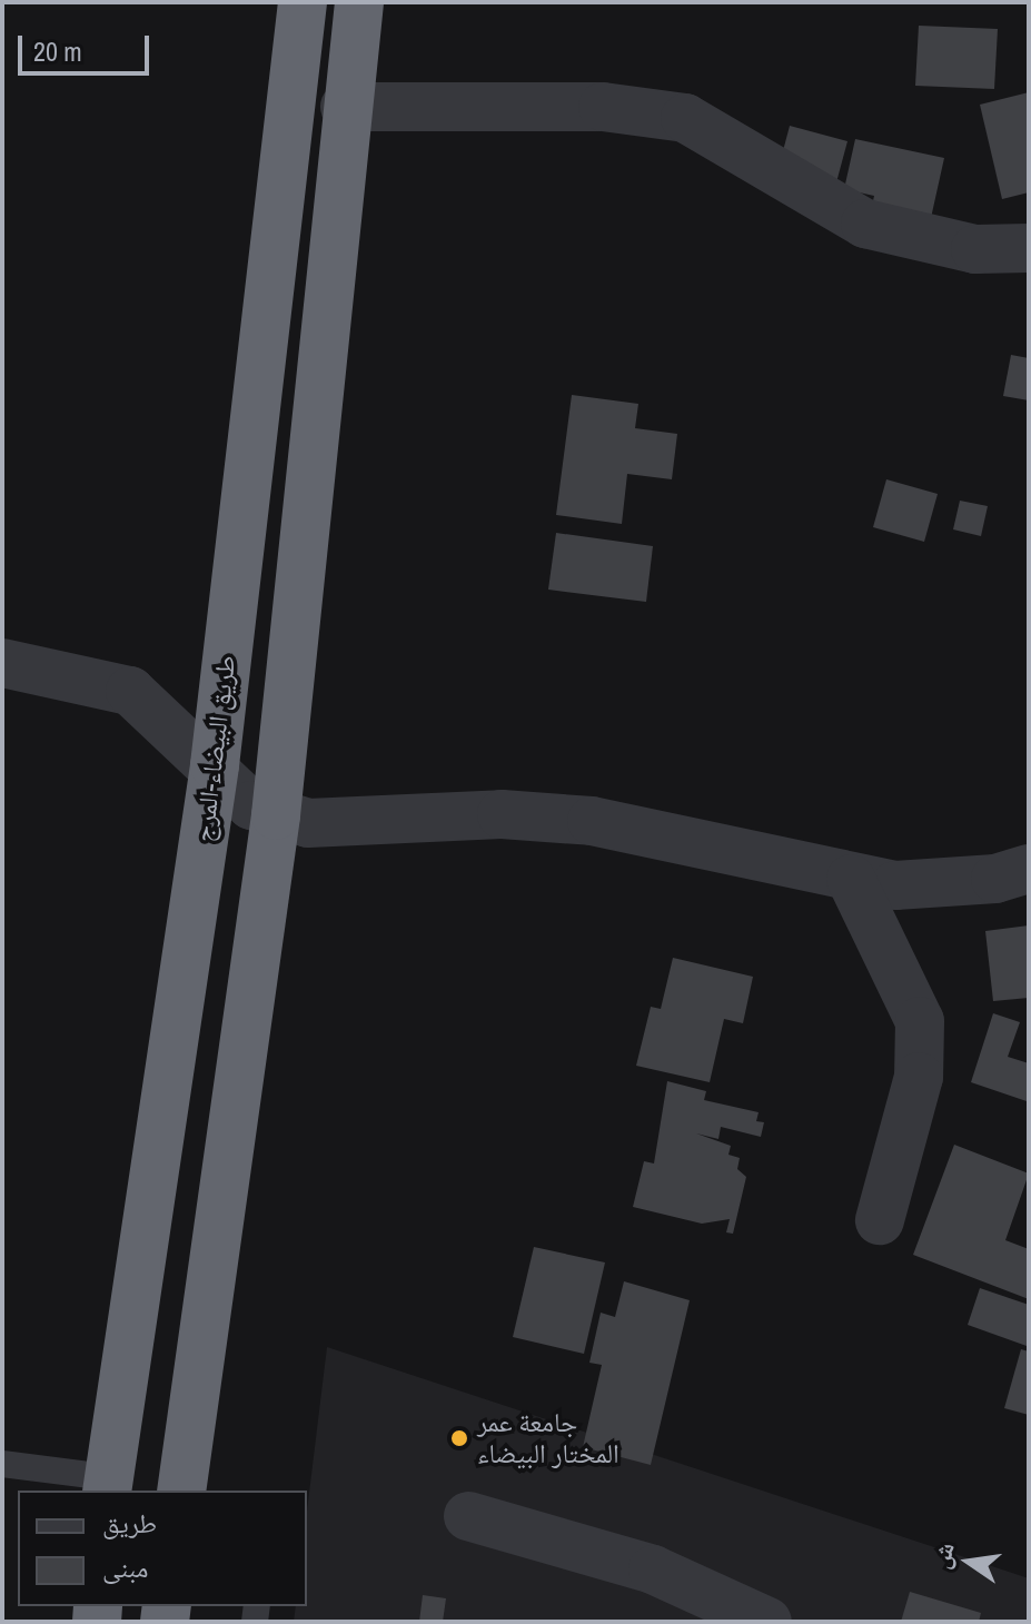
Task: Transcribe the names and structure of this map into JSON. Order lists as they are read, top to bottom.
{
  "streets": {
    "highway": ["طريق البيضاء-المرج"]
  },
  "places": ["جامعة عمر المختار البيضاء"],
  "legend": ["طريق", "مبنى"],
  "scale_bar": "20 m",
  "north": "left"
}
